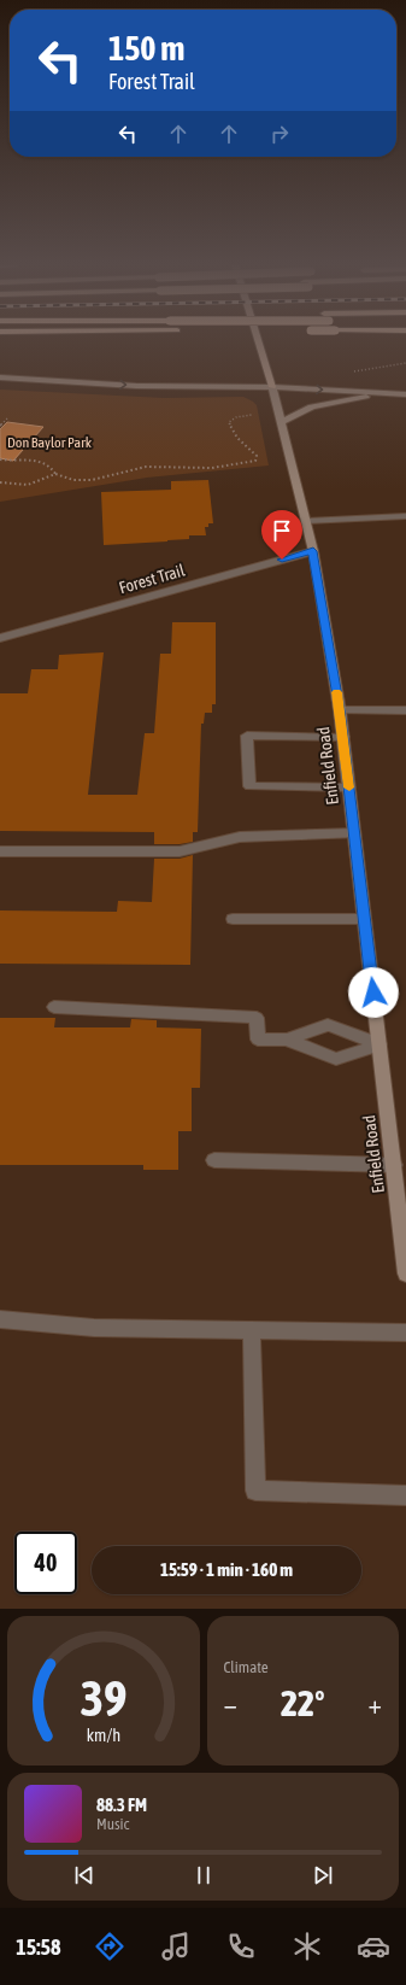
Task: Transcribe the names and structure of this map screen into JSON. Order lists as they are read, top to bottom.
{
  "streets": {
    "main road": ["Enfield Road"],
    "street": ["Forest Trail"]
  },
  "crossings": [
    ["Forest Trail", "Enfield Road"]
  ],
  "parks": ["Don Baylor Park"],
  "page": {
    "turn": ["150 m", "Forest Trail"],
    "limit": "40",
    "trip": "15:59 · 1 min · 160 m",
    "tile": "Climate",
    "heat": ["−", "22°", "+"],
    "song": ["88.3 FM", "Music"],
    "tabs": "15:58",
    "gauge": ["39", "km/h"]
  }
}
